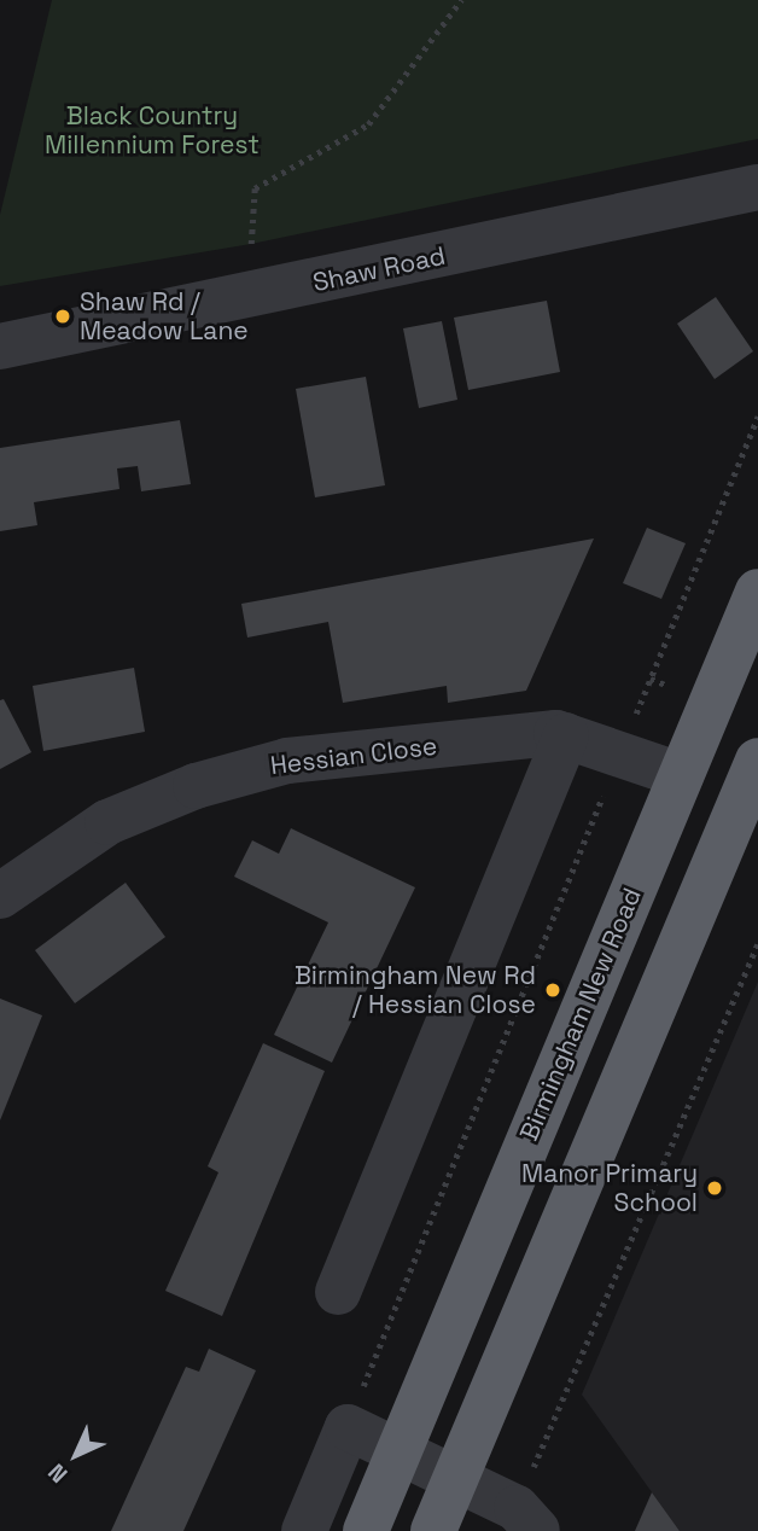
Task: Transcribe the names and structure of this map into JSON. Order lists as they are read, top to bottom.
{
  "streets": {
    "highway": ["Birmingham New Road"],
    "street": ["Shaw Road", "Hessian Close"]
  },
  "crossings": [
    ["Hessian Close", "Birmingham New Road"]
  ],
  "parks": ["Black Country Millennium Forest"],
  "places": ["Shaw Rd / Meadow Lane", "Birmingham New Rd / Hessian Close", "Manor Primary School"],
  "north": "bottom left"
}
